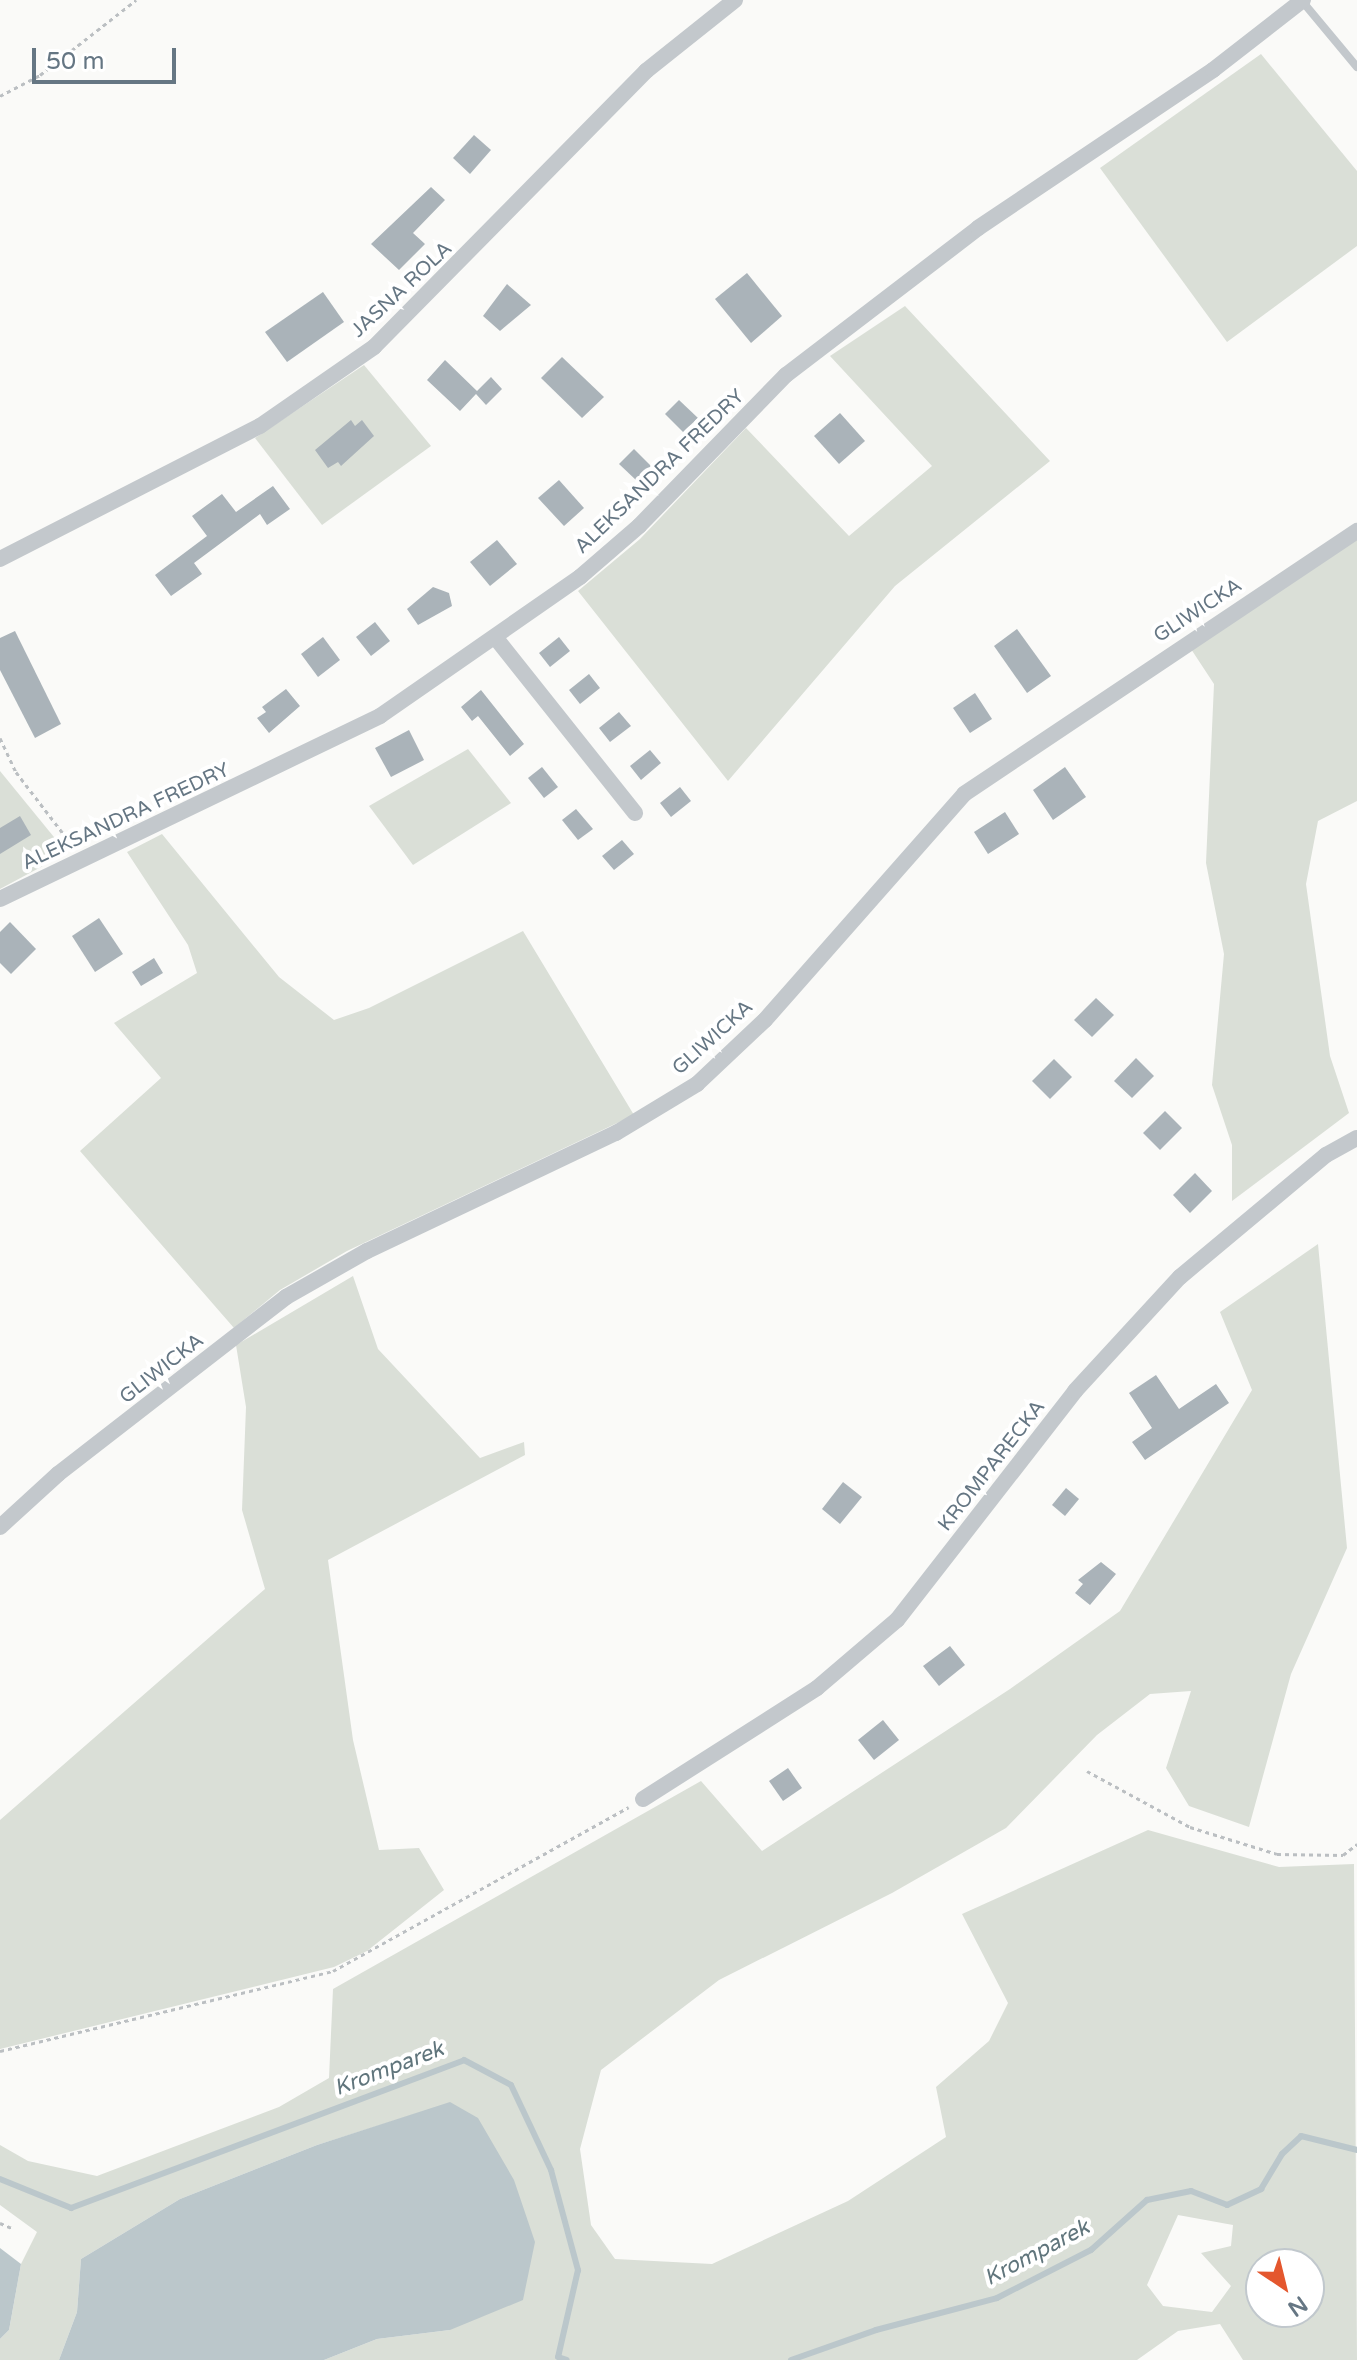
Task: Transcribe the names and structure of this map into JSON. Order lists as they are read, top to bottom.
{
  "streets": {
    "street": [
      "JASNA ROLA",
      "ALEKSANDRA FREDRY",
      "GLIWICKA",
      "KROMPARECKA"
    ]
  },
  "water": ["Kromparek"],
  "scale_bar": "50 m",
  "north": "bottom right"
}
